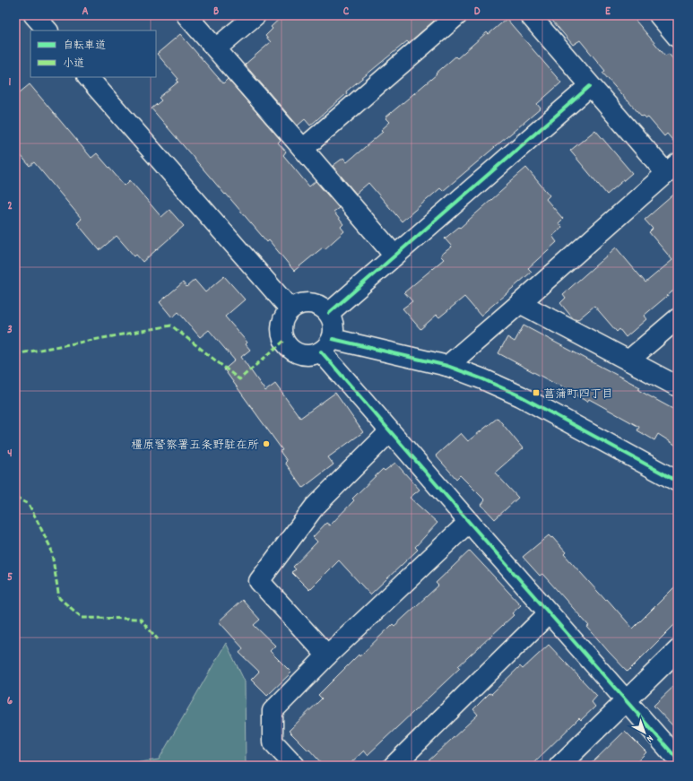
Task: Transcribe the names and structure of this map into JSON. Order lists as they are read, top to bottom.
{
  "places": {
    "transit": ["菖蒲町四丁目"],
    "other": ["橿原警察署五条野駐在所"]
  },
  "legend": ["自転車道", "小道"],
  "north": "bottom right",
  "grid": {
    "columns": [
      "A",
      "B",
      "C",
      "D",
      "E"
    ],
    "rows": [
      "1",
      "2",
      "3",
      "4",
      "5",
      "6"
    ]
  }
}
